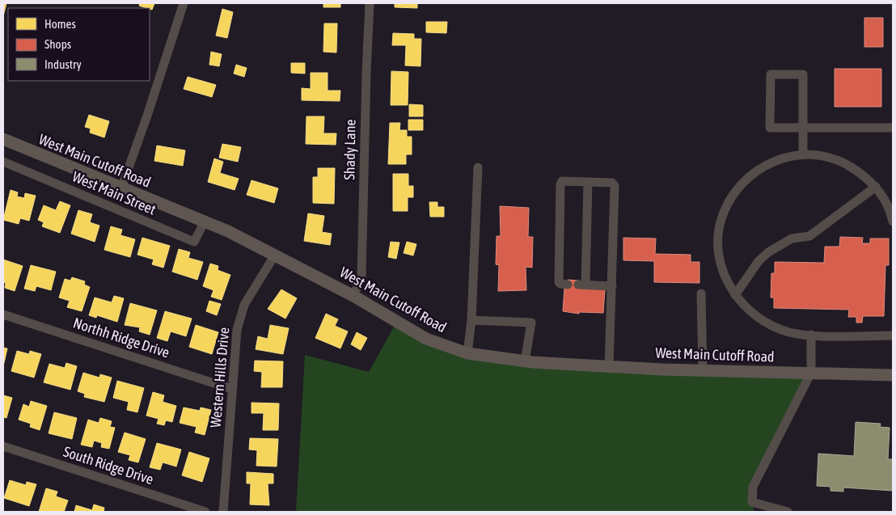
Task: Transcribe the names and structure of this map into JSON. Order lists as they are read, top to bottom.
{
  "streets": {
    "main road": ["West Main Cutoff Road"],
    "street": [
      "Shady Lane",
      "West Main Street",
      "Northh Ridge Drive",
      "Western Hills Drive",
      "South Ridge Drive"
    ]
  },
  "crossings": [
    ["Shady Lane", "West Main Cutoff Road"],
    ["West Main Cutoff Road", "West Main Street"],
    ["West Main Cutoff Road", "Western Hills Drive"],
    ["Northh Ridge Drive", "Western Hills Drive"]
  ],
  "legend": ["Homes", "Shops", "Industry"]
}
